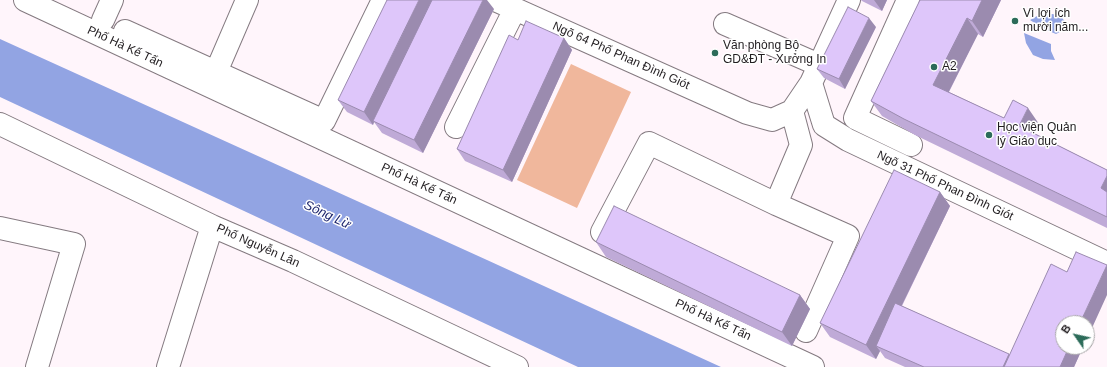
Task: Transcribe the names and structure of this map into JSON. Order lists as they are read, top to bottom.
{
  "streets": {
    "street": [
      "Phố Hà Kế Tấn",
      "Ngõ 64 Phố Phan Đình Giót",
      "Ngõ 31 Phố Phan Đình Giót",
      "Phố Nguyễn Lân"
    ]
  },
  "water": ["Sông Lừ"],
  "places": [
    "Vì lợi ích mười năm...",
    "Văn phòng Bộ GD&ĐT - Xưởng In",
    "A2",
    "Học viện Quản lý Giáo dục"
  ],
  "north": "top left"
}
